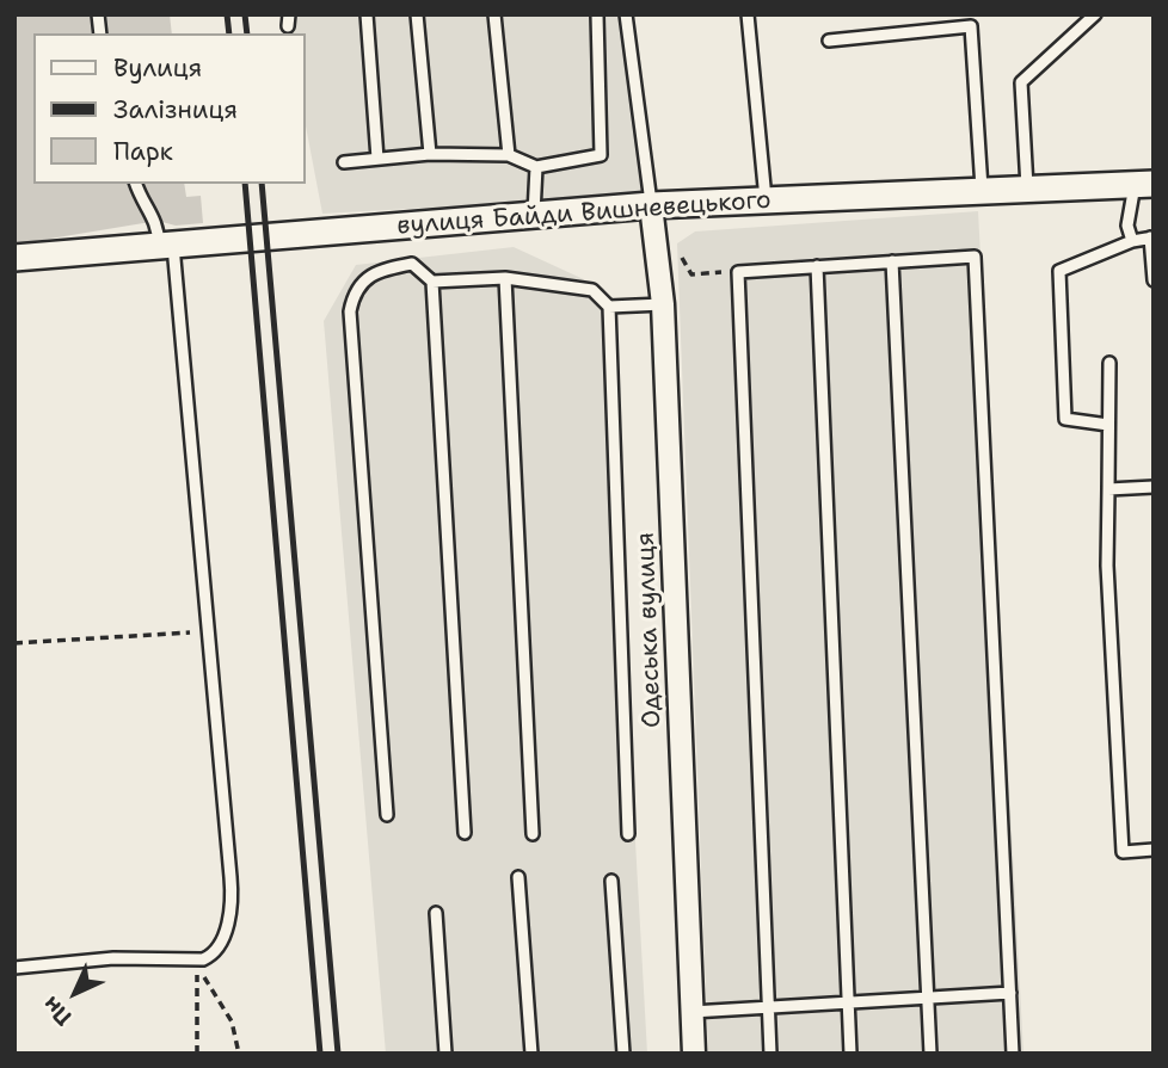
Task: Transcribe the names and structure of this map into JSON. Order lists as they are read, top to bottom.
{
  "streets": {
    "street": ["вулиця Байди Вишневецького", "Одеська вулиця"]
  },
  "crossings": [
    ["вулиця Байди Вишневецького", "Одеська вулиця"]
  ],
  "legend": ["Вулиця", "Залізниця", "Парк"],
  "north": "bottom left"
}
